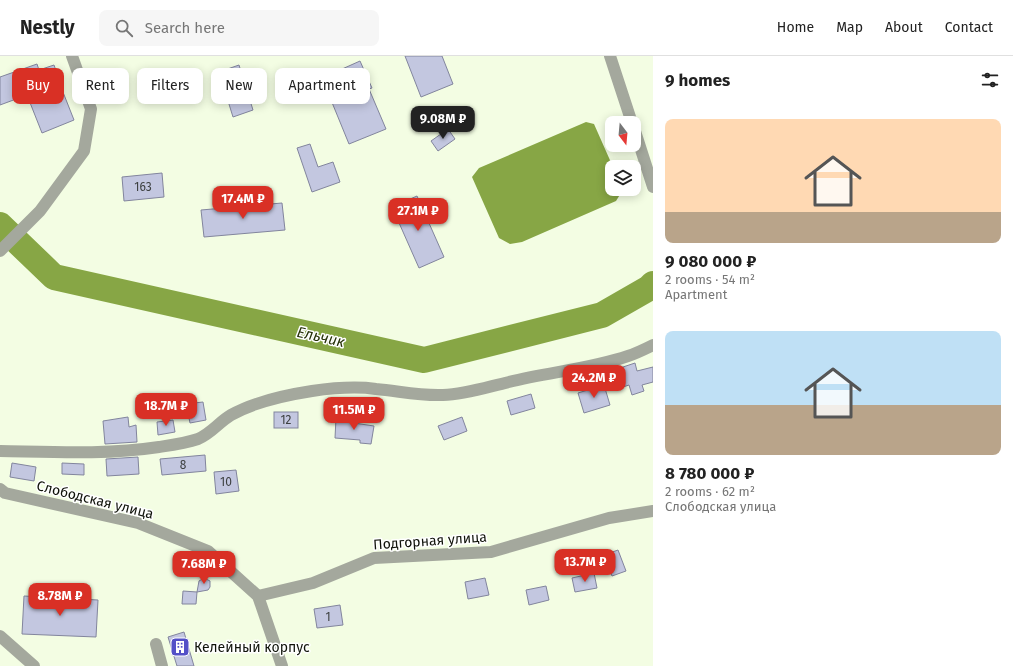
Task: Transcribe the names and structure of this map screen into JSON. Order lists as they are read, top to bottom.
{
  "streets": {
    "street": ["Слободская улица", "Подгорная улица"]
  },
  "crossings": [
    ["Слободская улица", "Подгорная улица"]
  ],
  "water": ["Ельчик"],
  "places": {
    "building": ["Келейный корпус"]
  },
  "house_numbers": [
    "163",
    "12",
    "8",
    "10",
    "1"
  ],
  "north": "bottom",
  "page": {
    "header": "Nestly",
    "search": "Search here",
    "nav": [
      "Home",
      "Map",
      "About",
      "Contact"
    ],
    "heading": "9 homes",
    "chip": [
      "Buy",
      "Rent",
      "Filters",
      "New",
      "Apartment"
    ],
    "list": [
      {
        "name": "9 080 000 ₽",
        "note": "2 rooms · 54 m² · Apartment"
      },
      {
        "name": "8 780 000 ₽",
        "note": "2 rooms · 62 m² · Слободская улица"
      }
    ],
    "price": [
      "9.08M ₽",
      "17.4M ₽",
      "27.1M ₽",
      "24.2M ₽",
      "18.7M ₽",
      "11.5M ₽",
      "13.7M ₽",
      "7.68M ₽",
      "8.78M ₽"
    ]
  }
}
